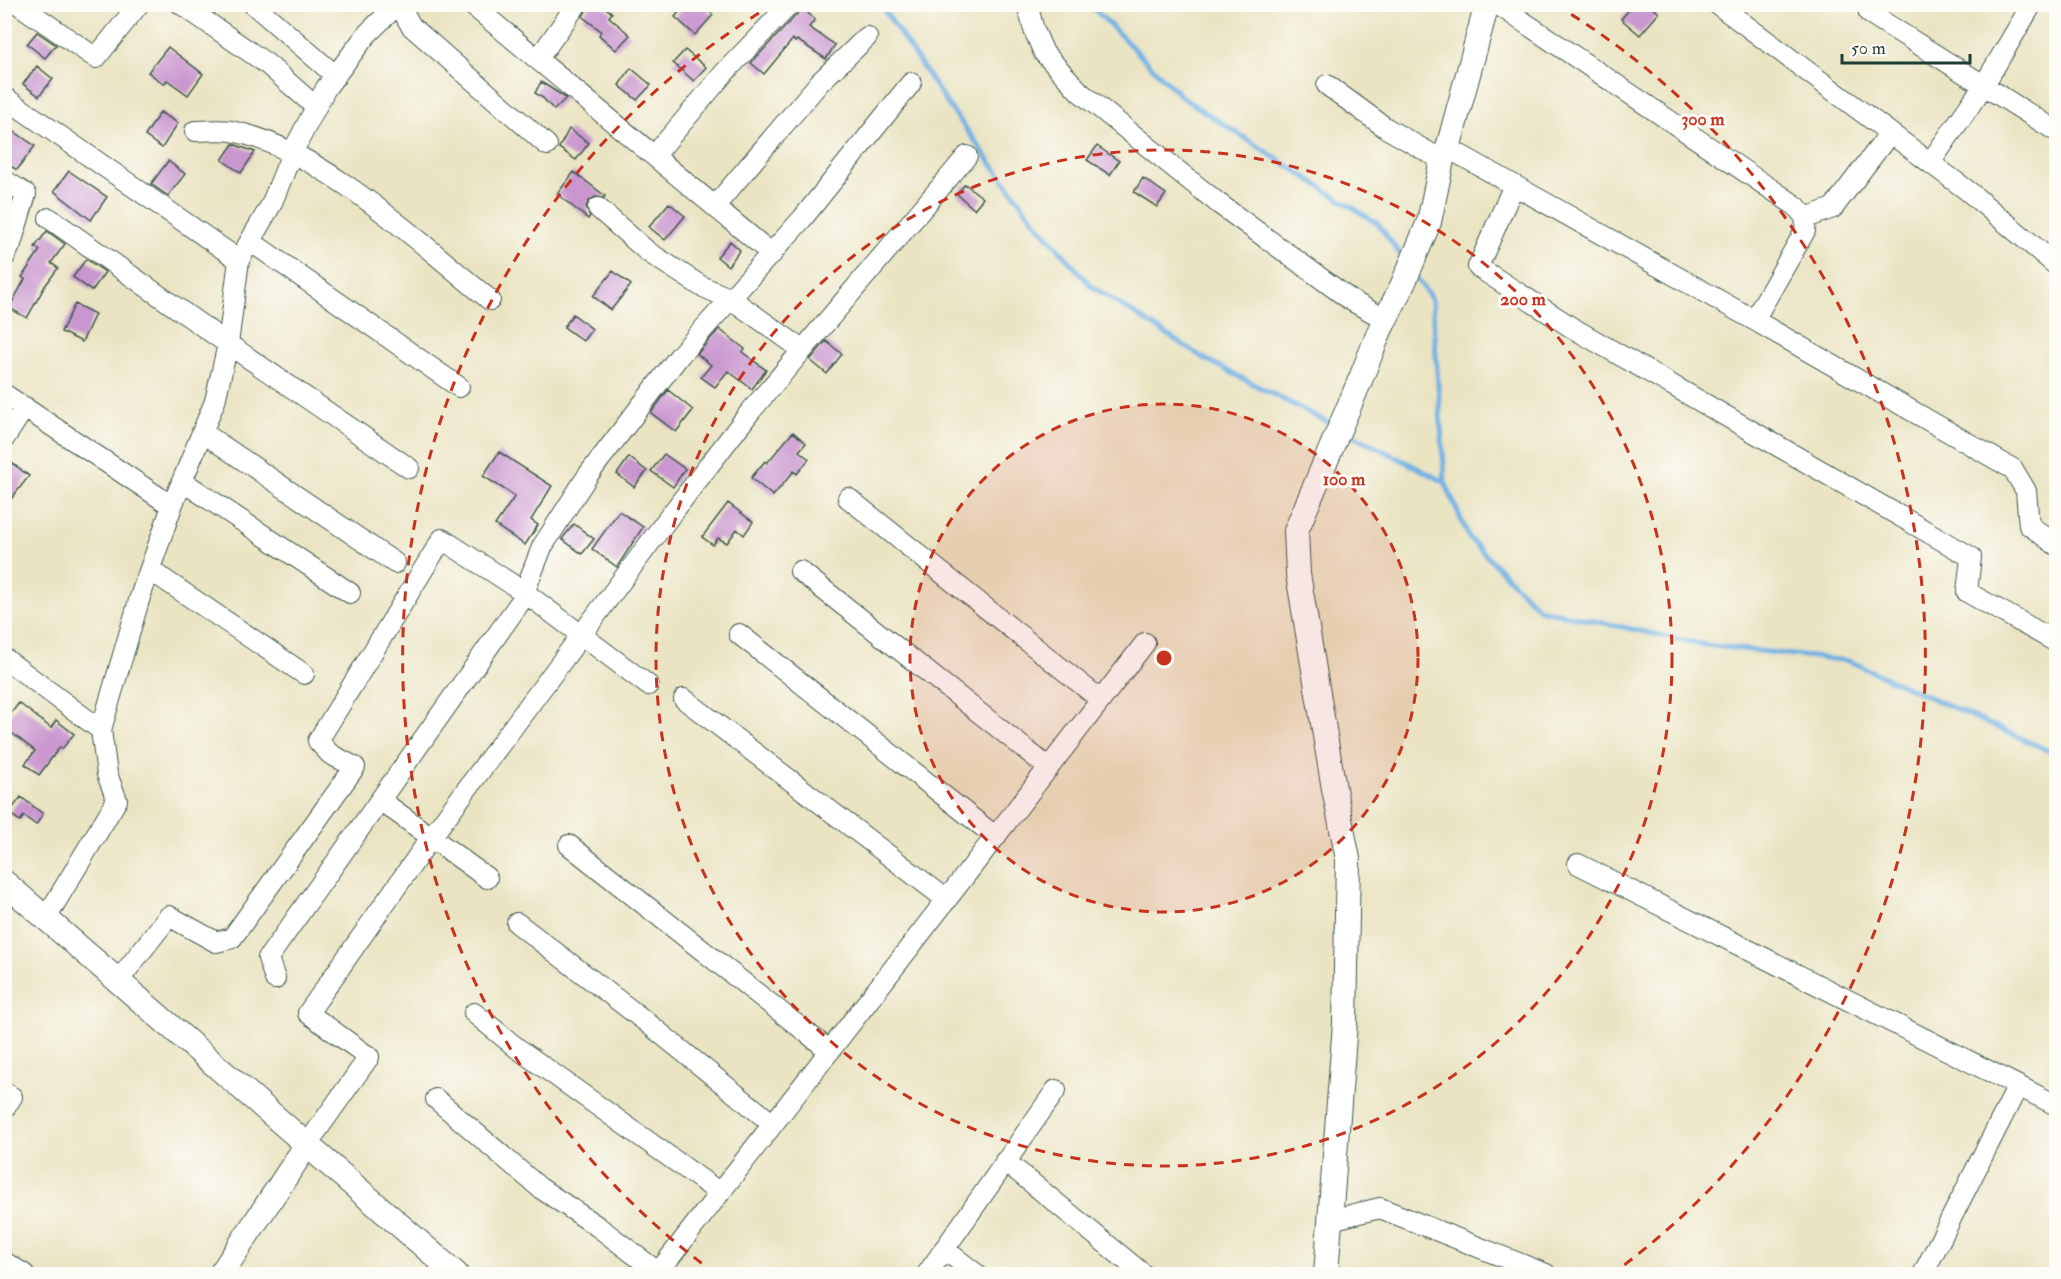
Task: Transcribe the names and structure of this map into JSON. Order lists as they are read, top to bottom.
{
  "scale_bar": "50 m",
  "rings": ["300 m", "200 m", "100 m"]
}
